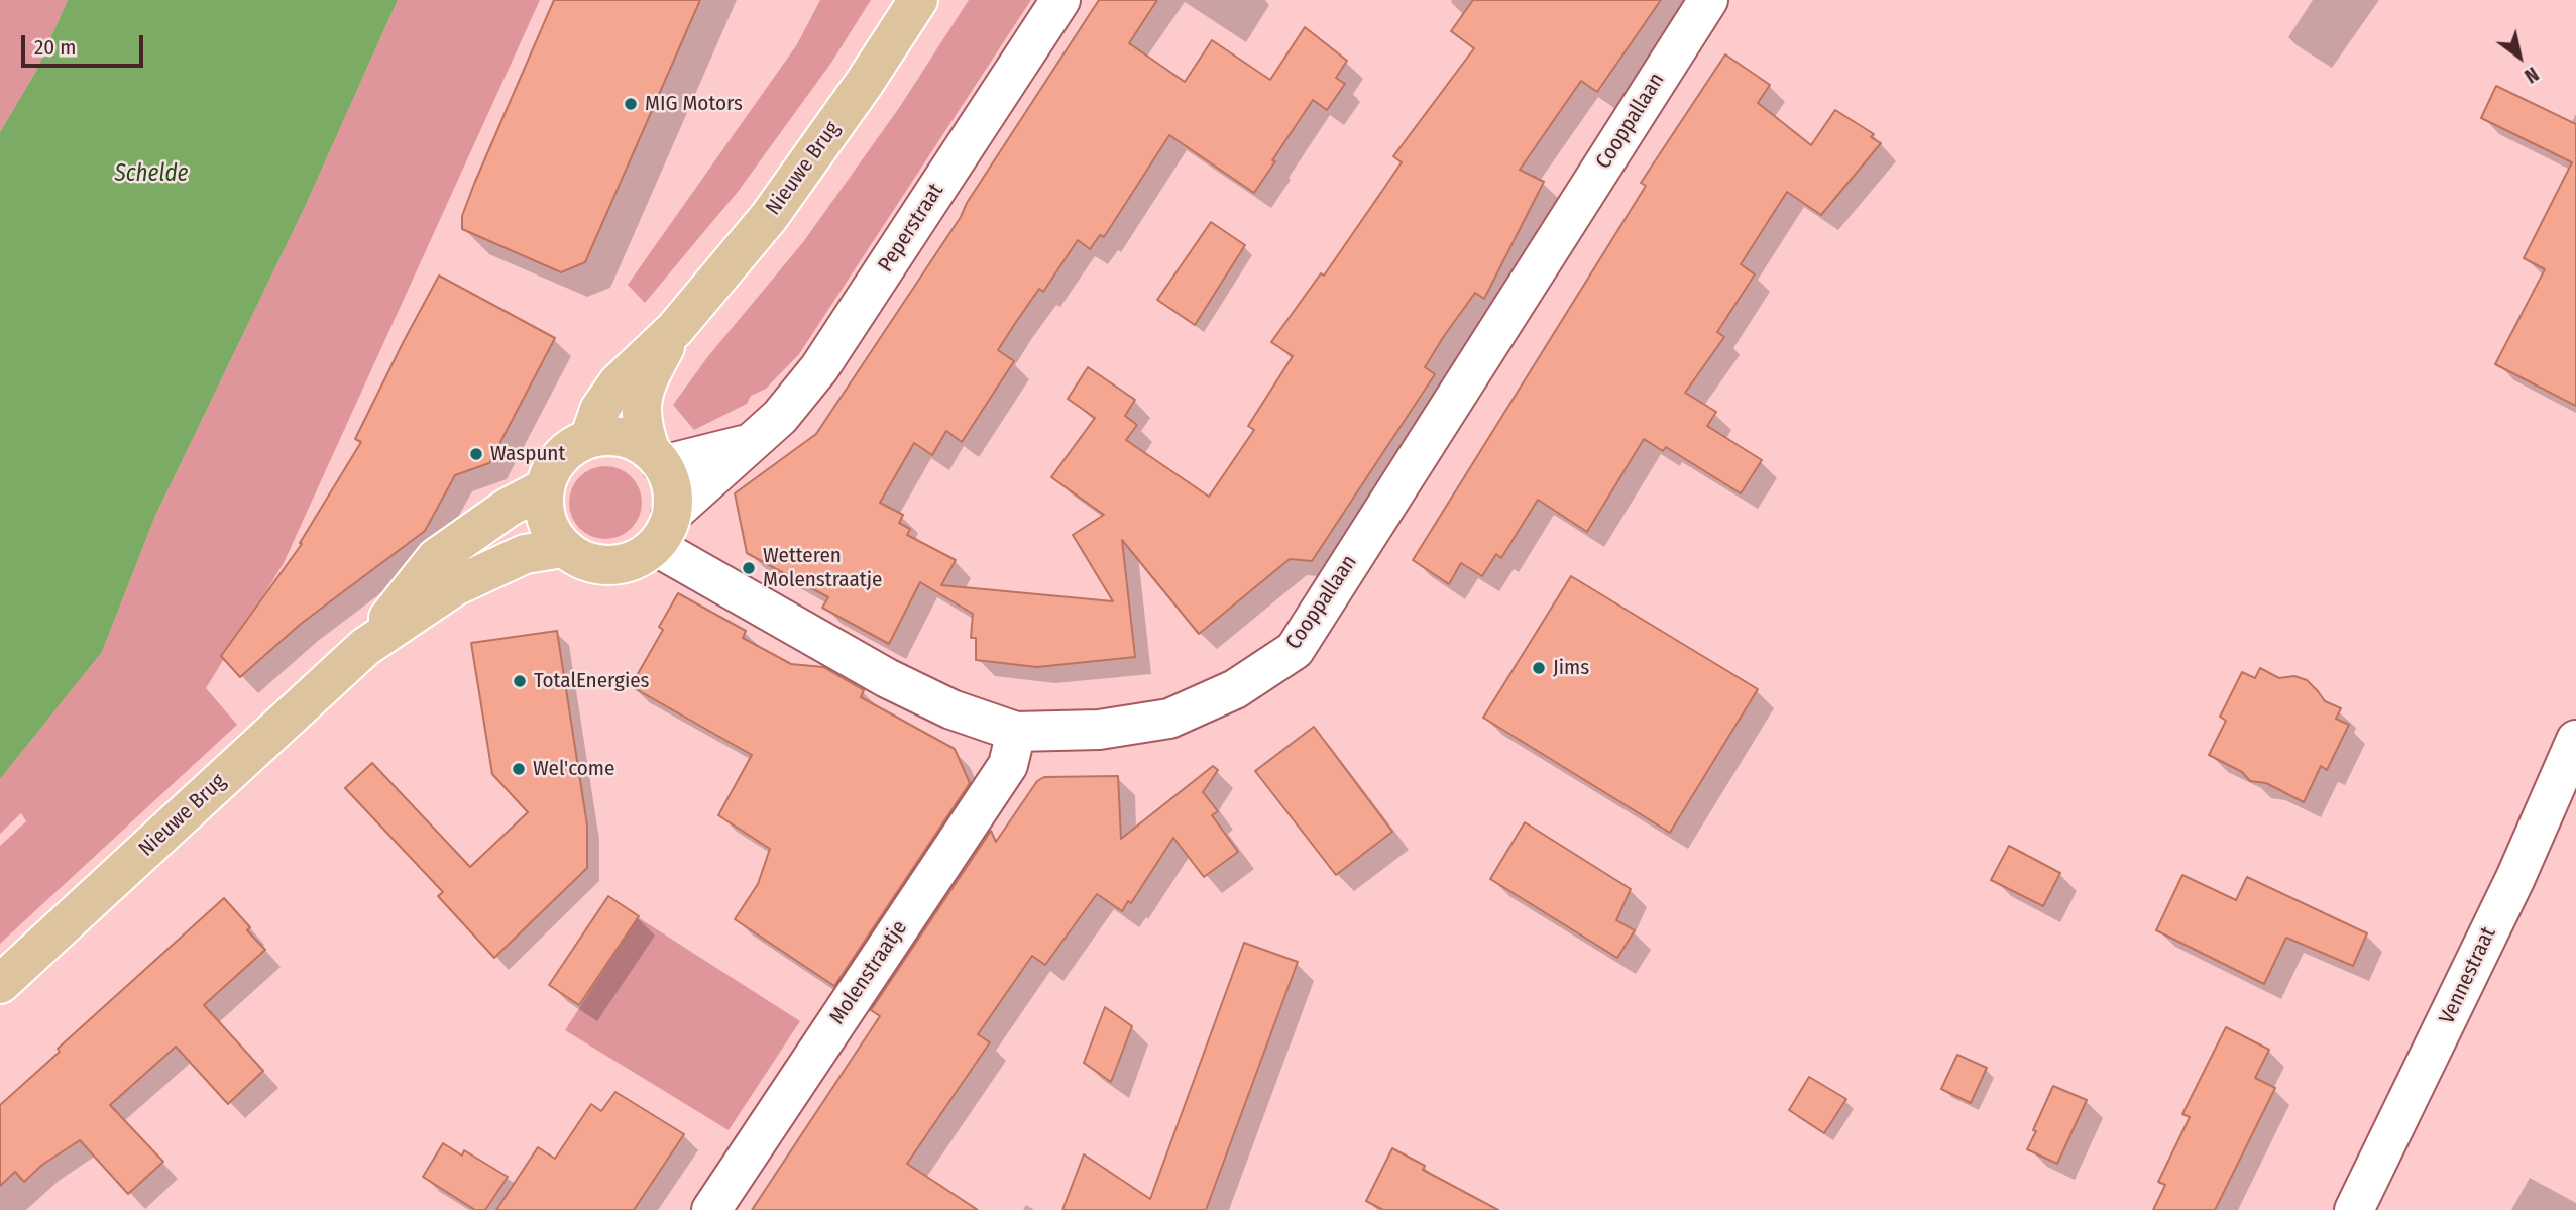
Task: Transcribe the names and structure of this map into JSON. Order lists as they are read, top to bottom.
{
  "streets": {
    "main road": ["Nieuwe Brug"],
    "street": [
      "Cooppallaan",
      "Peperstraat",
      "Molenstraatje",
      "Vennestraat"
    ]
  },
  "crossings": [
    ["Cooppallaan", "Nieuwe Brug"],
    ["Cooppallaan", "Peperstraat"],
    ["Cooppallaan", "Molenstraatje"],
    ["Nieuwe Brug", "Peperstraat"]
  ],
  "water": ["Schelde"],
  "places": [
    "MIG Motors",
    "Waspunt",
    "Wetteren Molenstraatje",
    "Jims",
    "TotalEnergies",
    "Wel'come"
  ],
  "scale_bar": "20 m",
  "north": "bottom right"
}
